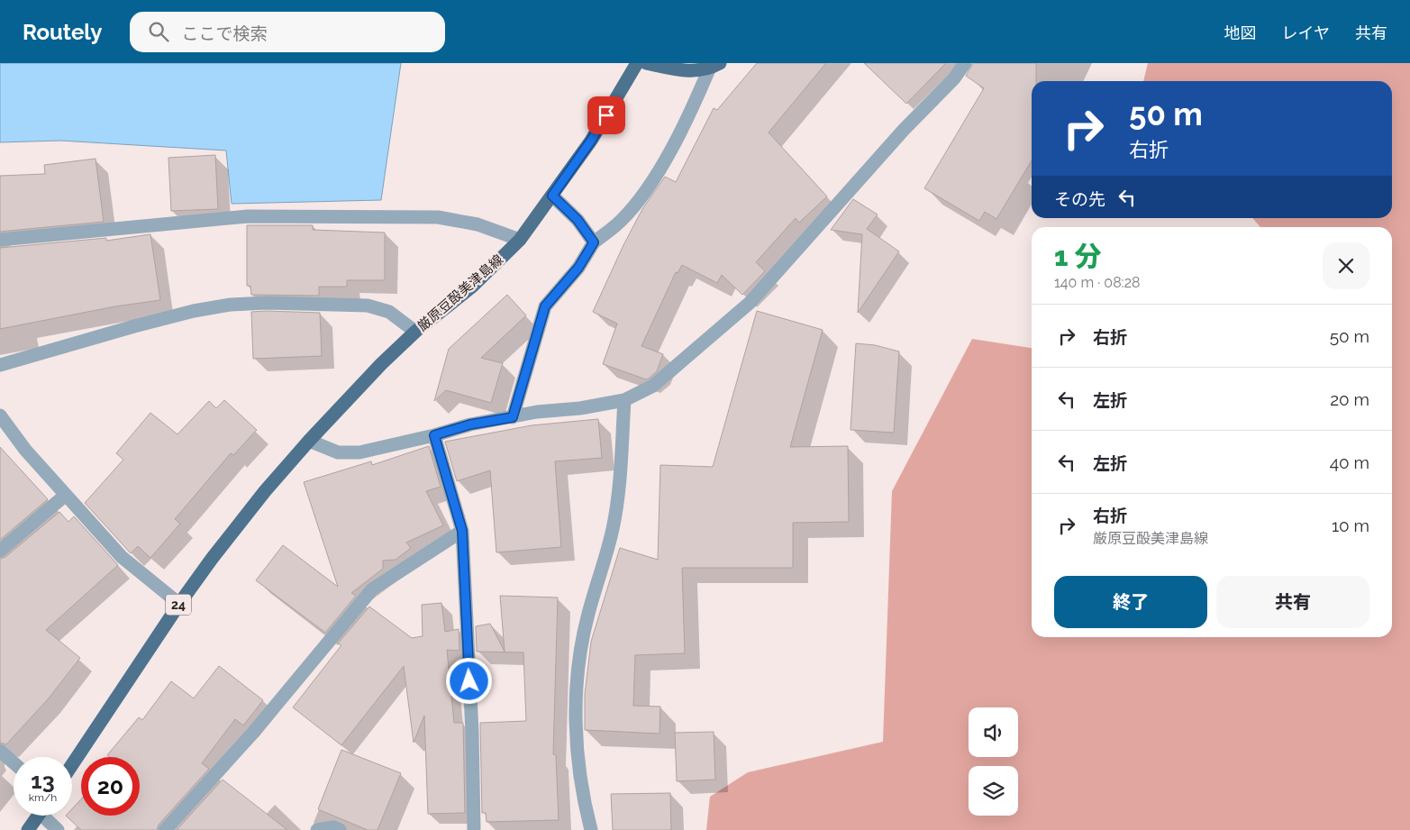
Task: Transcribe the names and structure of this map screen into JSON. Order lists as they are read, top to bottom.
{
  "streets": {
    "main road": ["厳原豆酘美津島線", "24"]
  },
  "crossings": [
    ["厳原豆酘美津島線", "24"]
  ],
  "page": {
    "header": "Routely",
    "search": "ここで検索",
    "nav": ["地図", "レイヤ", "共有"],
    "turn": ["50 m", "右折"],
    "then": "その先",
    "heading": ["1 分", "140 m · 08:28"],
    "list": [
      {
        "name": "右折",
        "value": "50 m"
      },
      {
        "name": "左折",
        "value": "20 m"
      },
      {
        "name": "左折",
        "value": "40 m"
      },
      {
        "name": "右折",
        "note": "厳原豆酘美津島線",
        "value": "10 m"
      }
    ],
    "buttons": ["終了", "共有"],
    "speed": "13 km/h",
    "limit": "20"
  }
}
